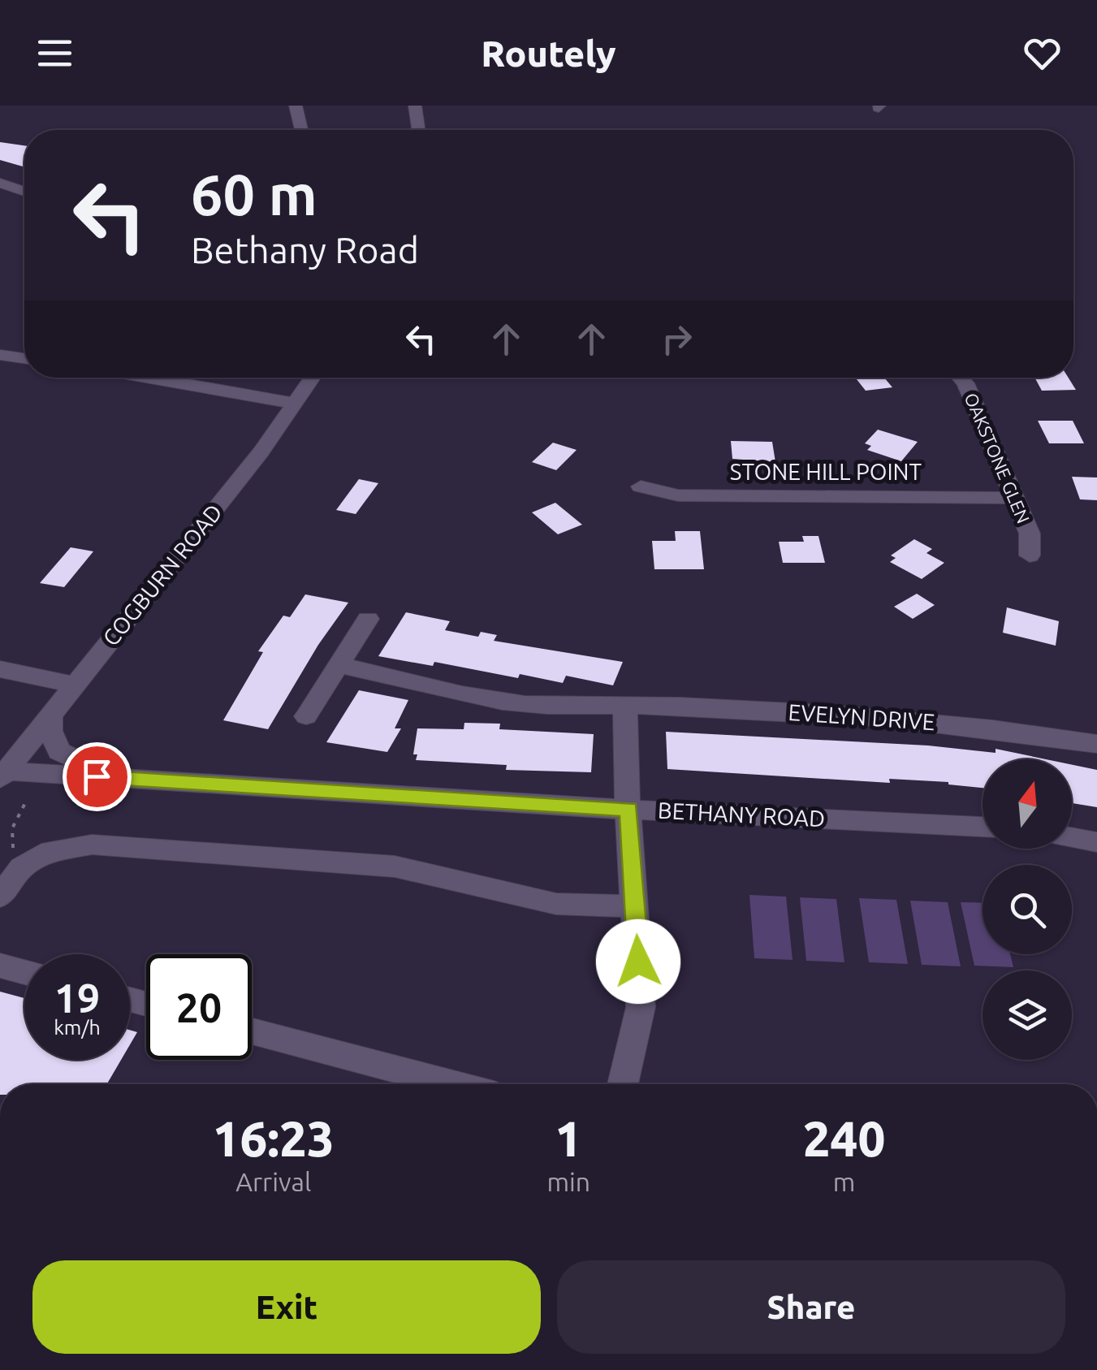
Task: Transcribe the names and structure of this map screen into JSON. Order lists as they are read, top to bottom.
{
  "streets": {
    "street": [
      "OAKSTONE GLEN",
      "STONE HILL POINT",
      "COGBURN ROAD",
      "EVELYN DRIVE",
      "BETHANY ROAD"
    ]
  },
  "crossings": [
    ["OAKSTONE GLEN", "STONE HILL POINT"],
    ["COGBURN ROAD", "BETHANY ROAD"]
  ],
  "north": "top",
  "page": {
    "header": "Routely",
    "turn": ["60 m", "Bethany Road"],
    "speed": "19 km/h",
    "limit": "20",
    "eta": [
      "16:23",
      "Arrival",
      "1",
      "min",
      "240",
      "m"
    ],
    "buttons": ["Exit", "Share"]
  }
}
